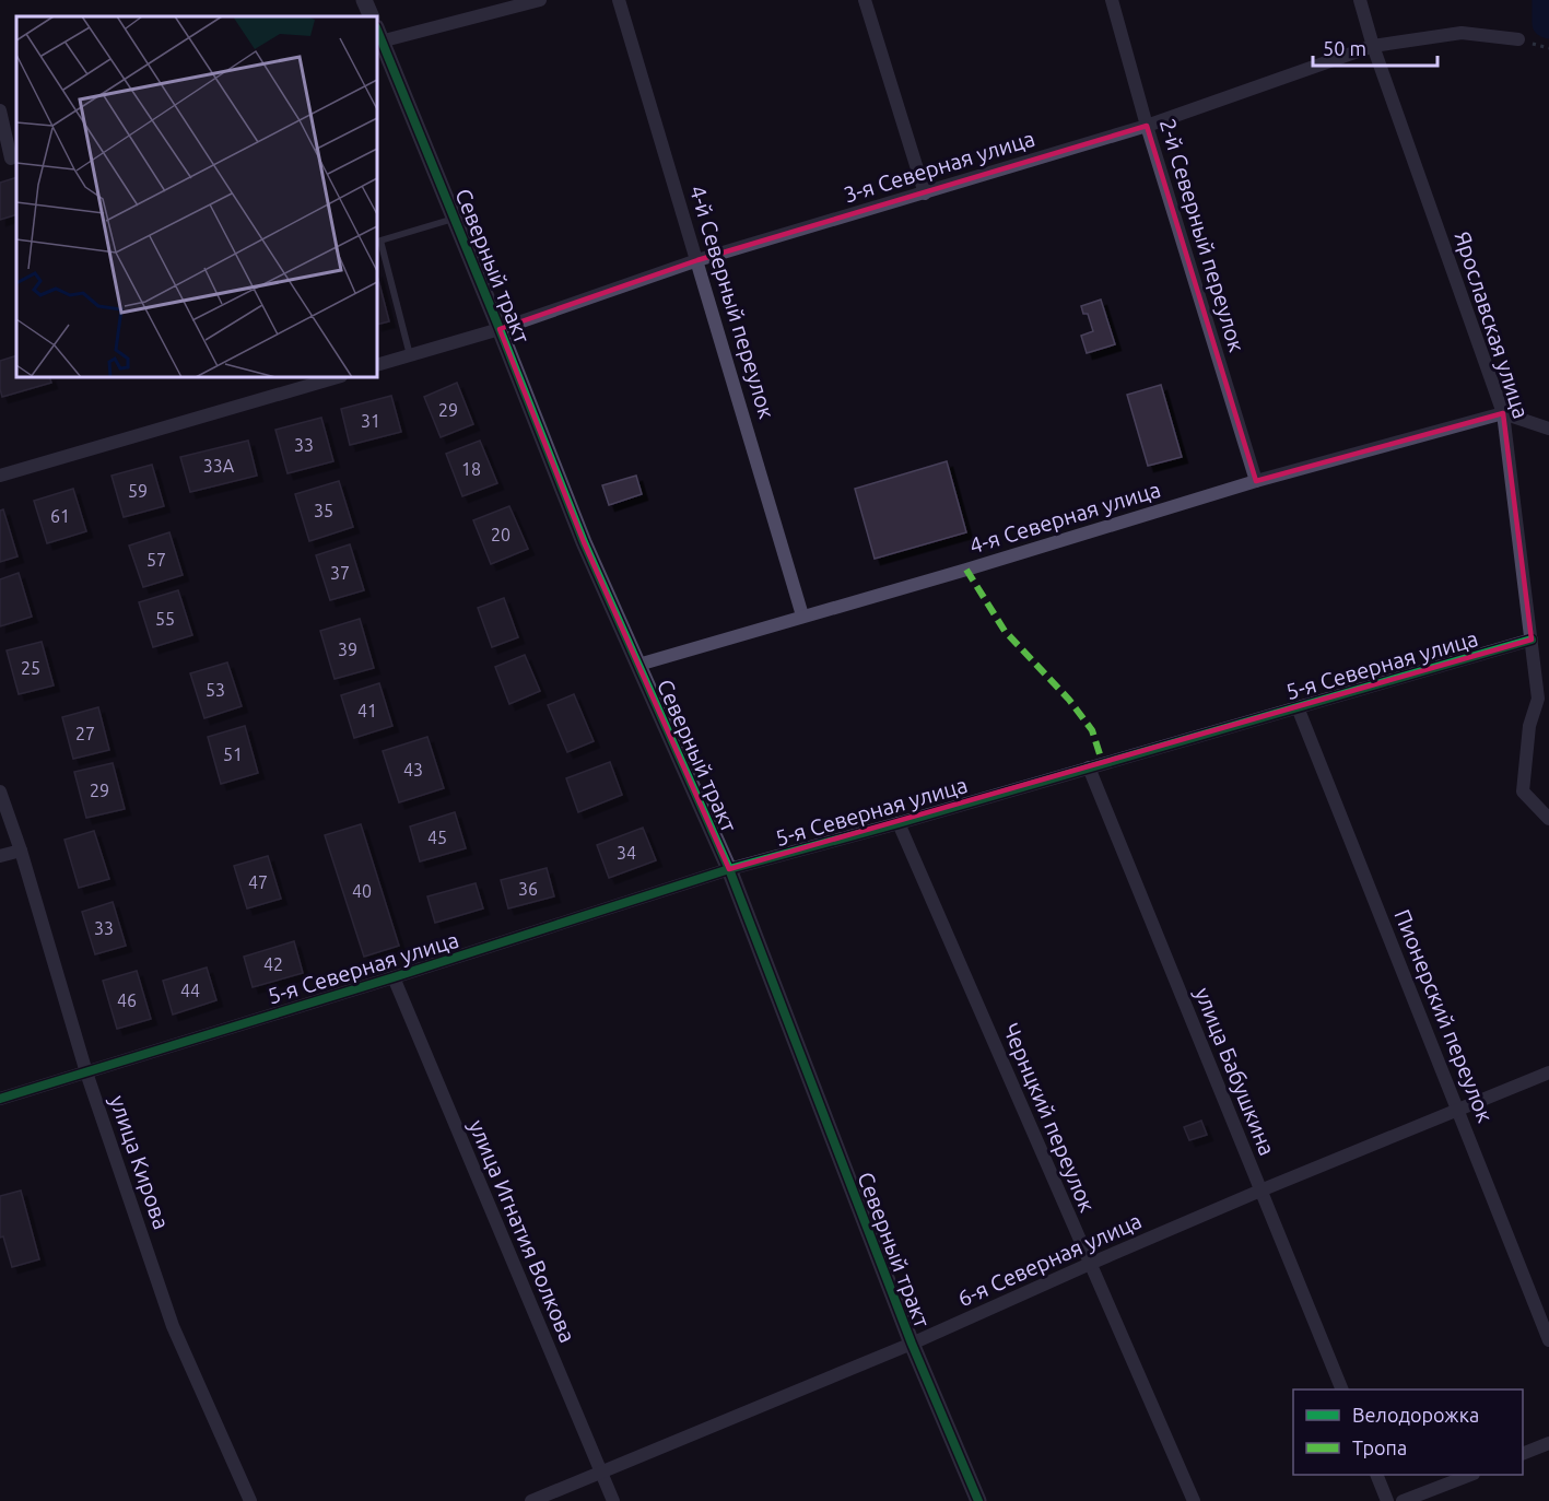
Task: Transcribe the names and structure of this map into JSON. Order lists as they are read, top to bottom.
{
  "streets": {
    "street": [
      "3-я Северная улица",
      "2-й Северный переулок",
      "Северный тракт",
      "4-й Северный переулок",
      "Ярославская улица",
      "4-я Северная улица",
      "5-я Северная улица",
      "Пионерский переулок",
      "улица Бабушкина",
      "Чернцкий переулок",
      "улица Кирова",
      "улица Игнатия Волкова",
      "6-я Северная улица"
    ]
  },
  "crossings": [
    ["3-я Северная улица", "2-й Северный переулок"],
    ["3-я Северная улица", "Северный тракт"],
    ["3-я Северная улица", "4-й Северный переулок"],
    ["3-я Северная улица", "Ярославская улица"],
    ["2-й Северный переулок", "4-я Северная улица"],
    ["Северный тракт", "4-я Северная улица"],
    ["Северный тракт", "5-я Северная улица"],
    ["Северный тракт", "6-я Северная улица"],
    ["4-й Северный переулок", "4-я Северная улица"],
    ["Ярославская улица", "4-я Северная улица"],
    ["Ярославская улица", "5-я Северная улица"],
    ["5-я Северная улица", "Пионерский переулок"],
    ["5-я Северная улица", "улица Бабушкина"],
    ["5-я Северная улица", "Чернцкий переулок"],
    ["5-я Северная улица", "улица Кирова"],
    ["5-я Северная улица", "улица Игнатия Волкова"],
    ["Пионерский переулок", "6-я Северная улица"],
    ["улица Бабушкина", "6-я Северная улица"],
    ["Чернцкий переулок", "6-я Северная улица"],
    ["улица Игнатия Волкова", "6-я Северная улица"]
  ],
  "house_numbers": [
    "29",
    "31",
    "33",
    "33А",
    "18",
    "59",
    "35",
    "61",
    "20",
    "57",
    "37",
    "55",
    "39",
    "25",
    "53",
    "41",
    "27",
    "51",
    "43",
    "29",
    "45",
    "34",
    "47",
    "36",
    "40",
    "33",
    "42",
    "44",
    "46"
  ],
  "legend": ["Велодорожка", "Тропа"],
  "scale_bar": "50 m"
}
